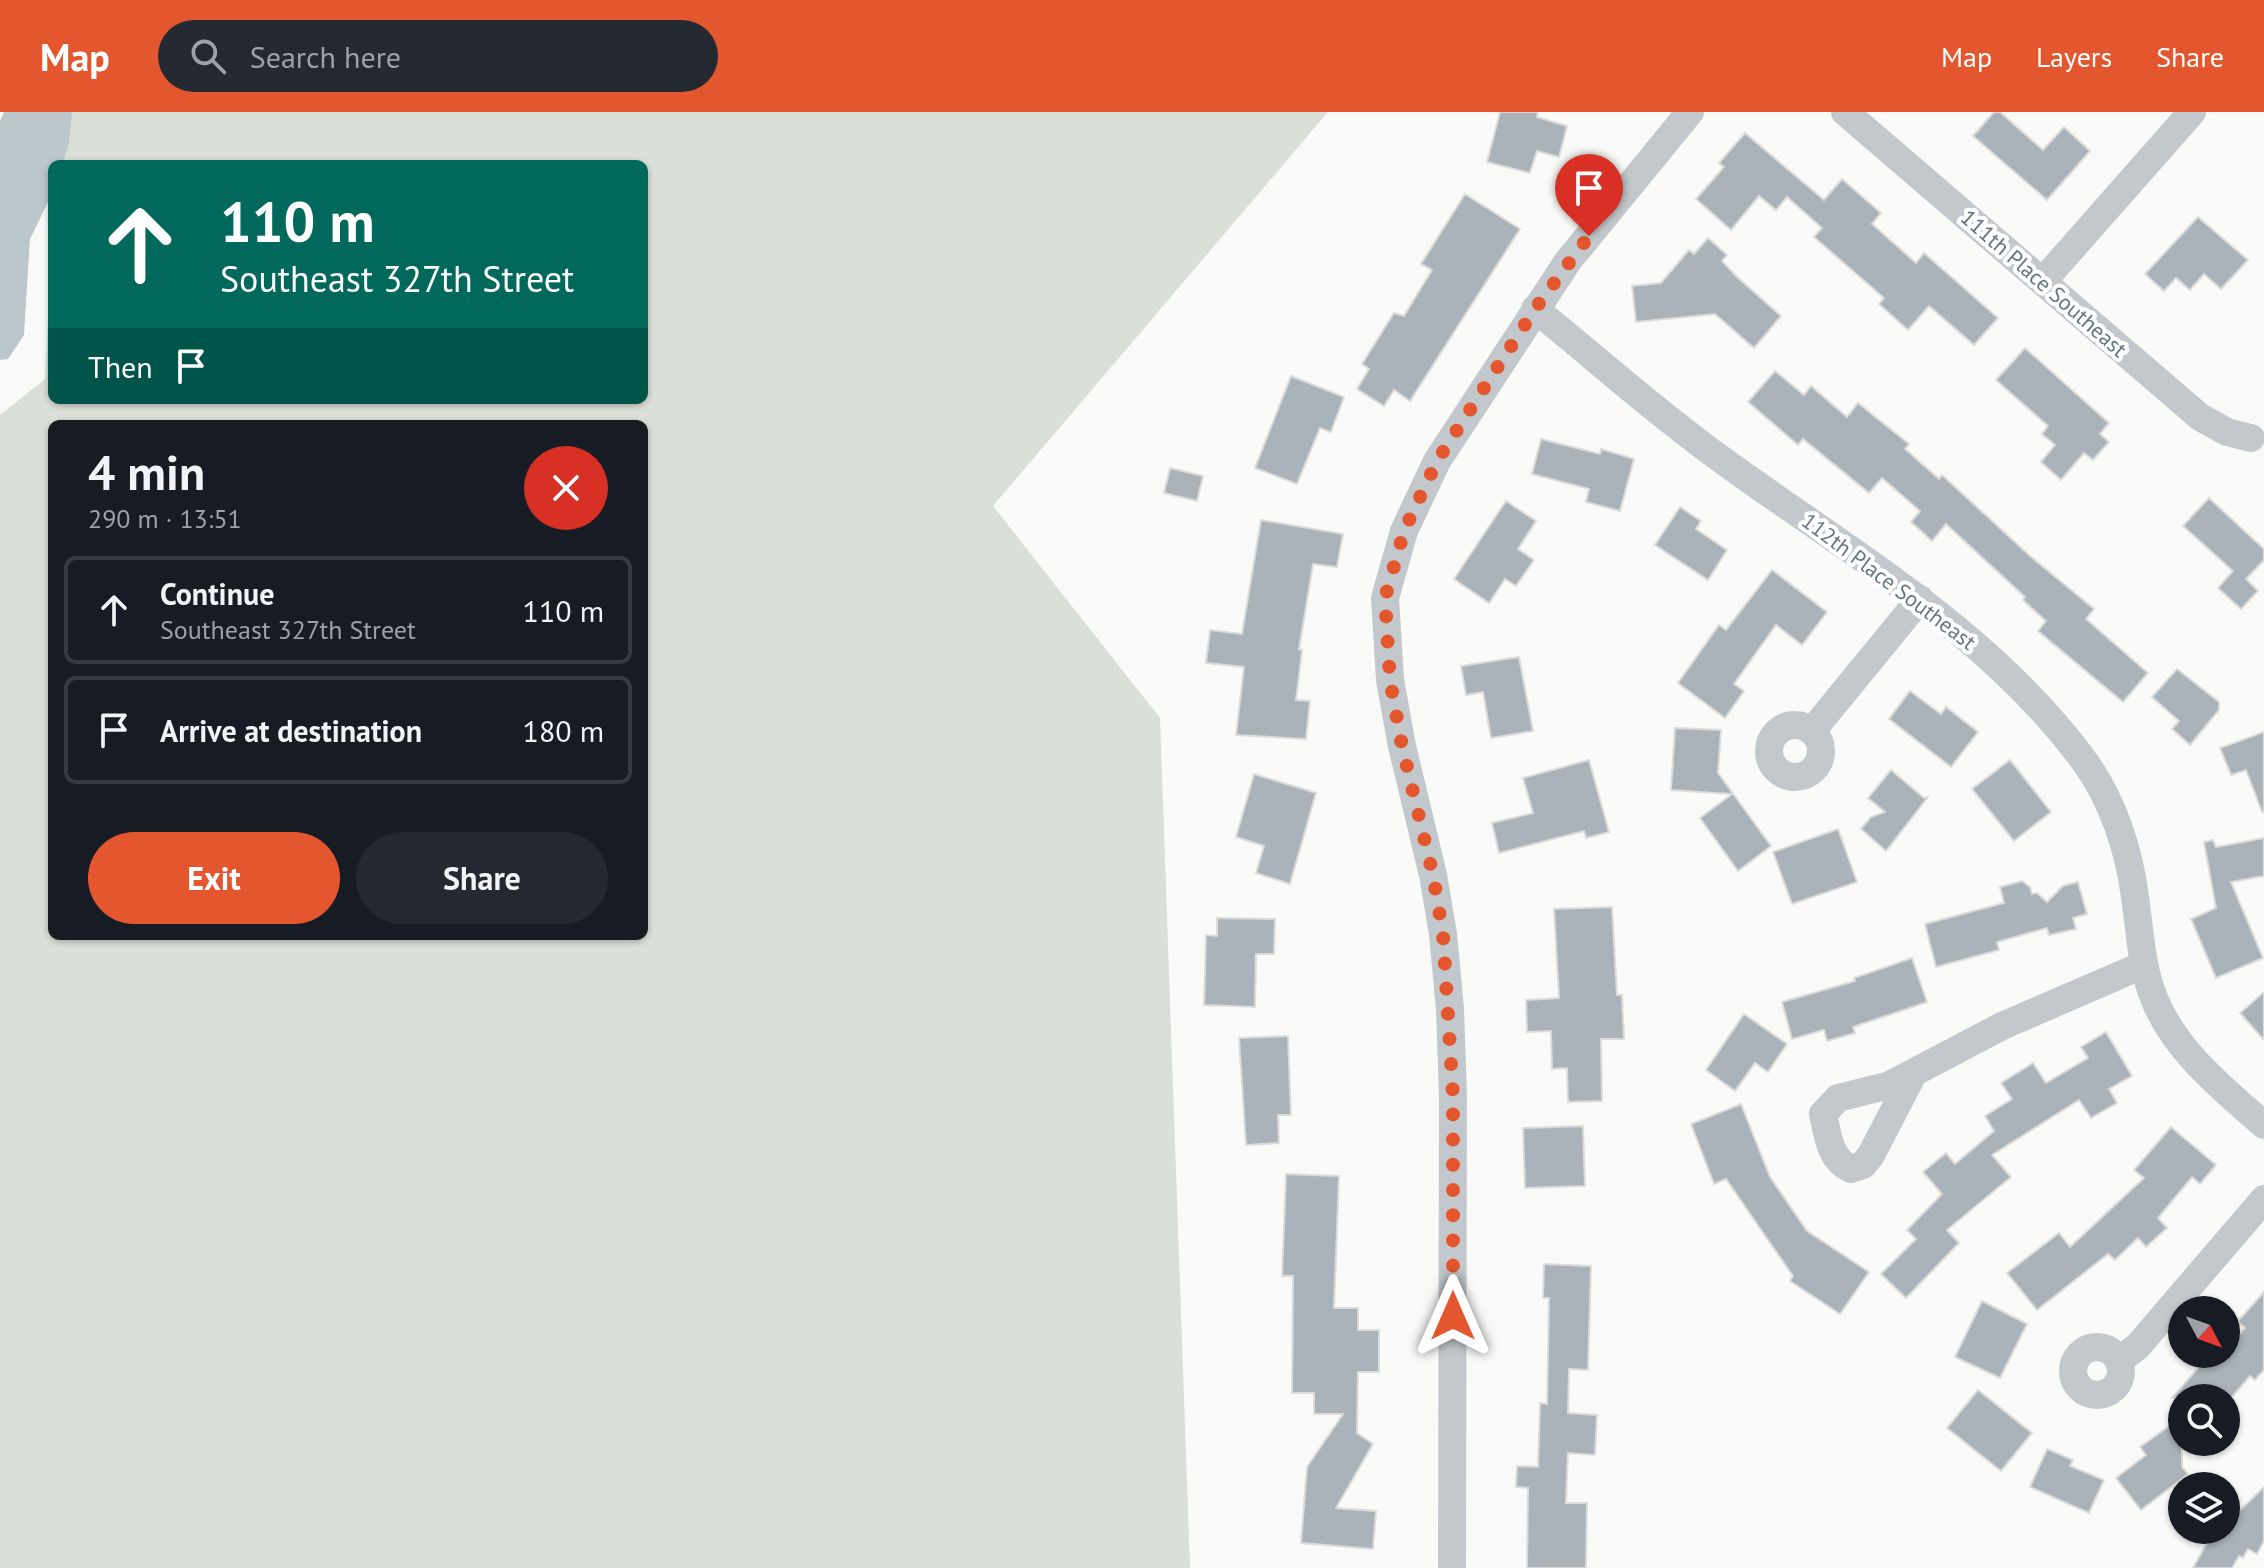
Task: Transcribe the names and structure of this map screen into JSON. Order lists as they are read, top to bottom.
{
  "streets": {
    "street": ["111th Place Southeast", "112th Place Southeast"]
  },
  "north": "bottom right",
  "page": {
    "header": "Map",
    "search": "Search here",
    "nav": ["Map", "Layers", "Share"],
    "turn": ["110 m", "Southeast 327th Street"],
    "then": "Then",
    "heading": ["4 min", "290 m · 13:51"],
    "list": [
      {
        "name": "Continue",
        "note": "Southeast 327th Street",
        "value": "110 m"
      },
      {
        "name": "Arrive at destination",
        "value": "180 m"
      }
    ],
    "buttons": ["Exit", "Share"]
  }
}
